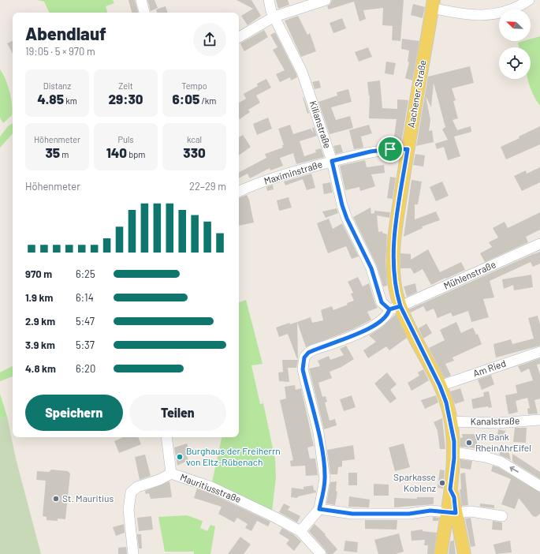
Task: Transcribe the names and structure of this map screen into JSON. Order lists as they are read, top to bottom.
{
  "streets": {
    "main road": ["Aachener Straße"],
    "street": [
      "Kilianstraße",
      "Maximinstraße",
      "Mühlenstraße",
      "Am Ried",
      "Kanalstraße",
      "Mauritiusstraße"
    ]
  },
  "crossings": [
    ["Aachener Straße", "Kilianstraße"],
    ["Aachener Straße", "Maximinstraße"],
    ["Aachener Straße", "Mühlenstraße"],
    ["Aachener Straße", "Am Ried"],
    ["Aachener Straße", "Kanalstraße"],
    ["Kilianstraße", "Maximinstraße"],
    ["Kilianstraße", "Mühlenstraße"]
  ],
  "places": [
    "VR Bank RheinAhrEifel",
    "Burghaus der Freiherrn von Eltz-Rübenach",
    "Sparkasse Koblenz",
    "St. Mauritius"
  ],
  "north": "top left",
  "page": {
    "heading": ["Abendlauf", "19:05 · 5 × 970 m"],
    "stats": [
      ["Distanz", "4.85 km"],
      ["Zeit", "29:30"],
      ["Tempo", "6:05 /km"],
      ["Höhenmeter", "35 m"],
      ["Puls", "140 bpm"],
      ["kcal", "330"]
    ],
    "chart": ["Höhenmeter", "22–29 m"],
    "list": [
      {
        "name": "970 m",
        "note": "6:25"
      },
      {
        "name": "1.9 km",
        "note": "6:14"
      },
      {
        "name": "2.9 km",
        "note": "5:47"
      },
      {
        "name": "3.9 km",
        "note": "5:37"
      },
      {
        "name": "4.8 km",
        "note": "6:20"
      }
    ],
    "buttons": ["Speichern", "Teilen"]
  }
}
